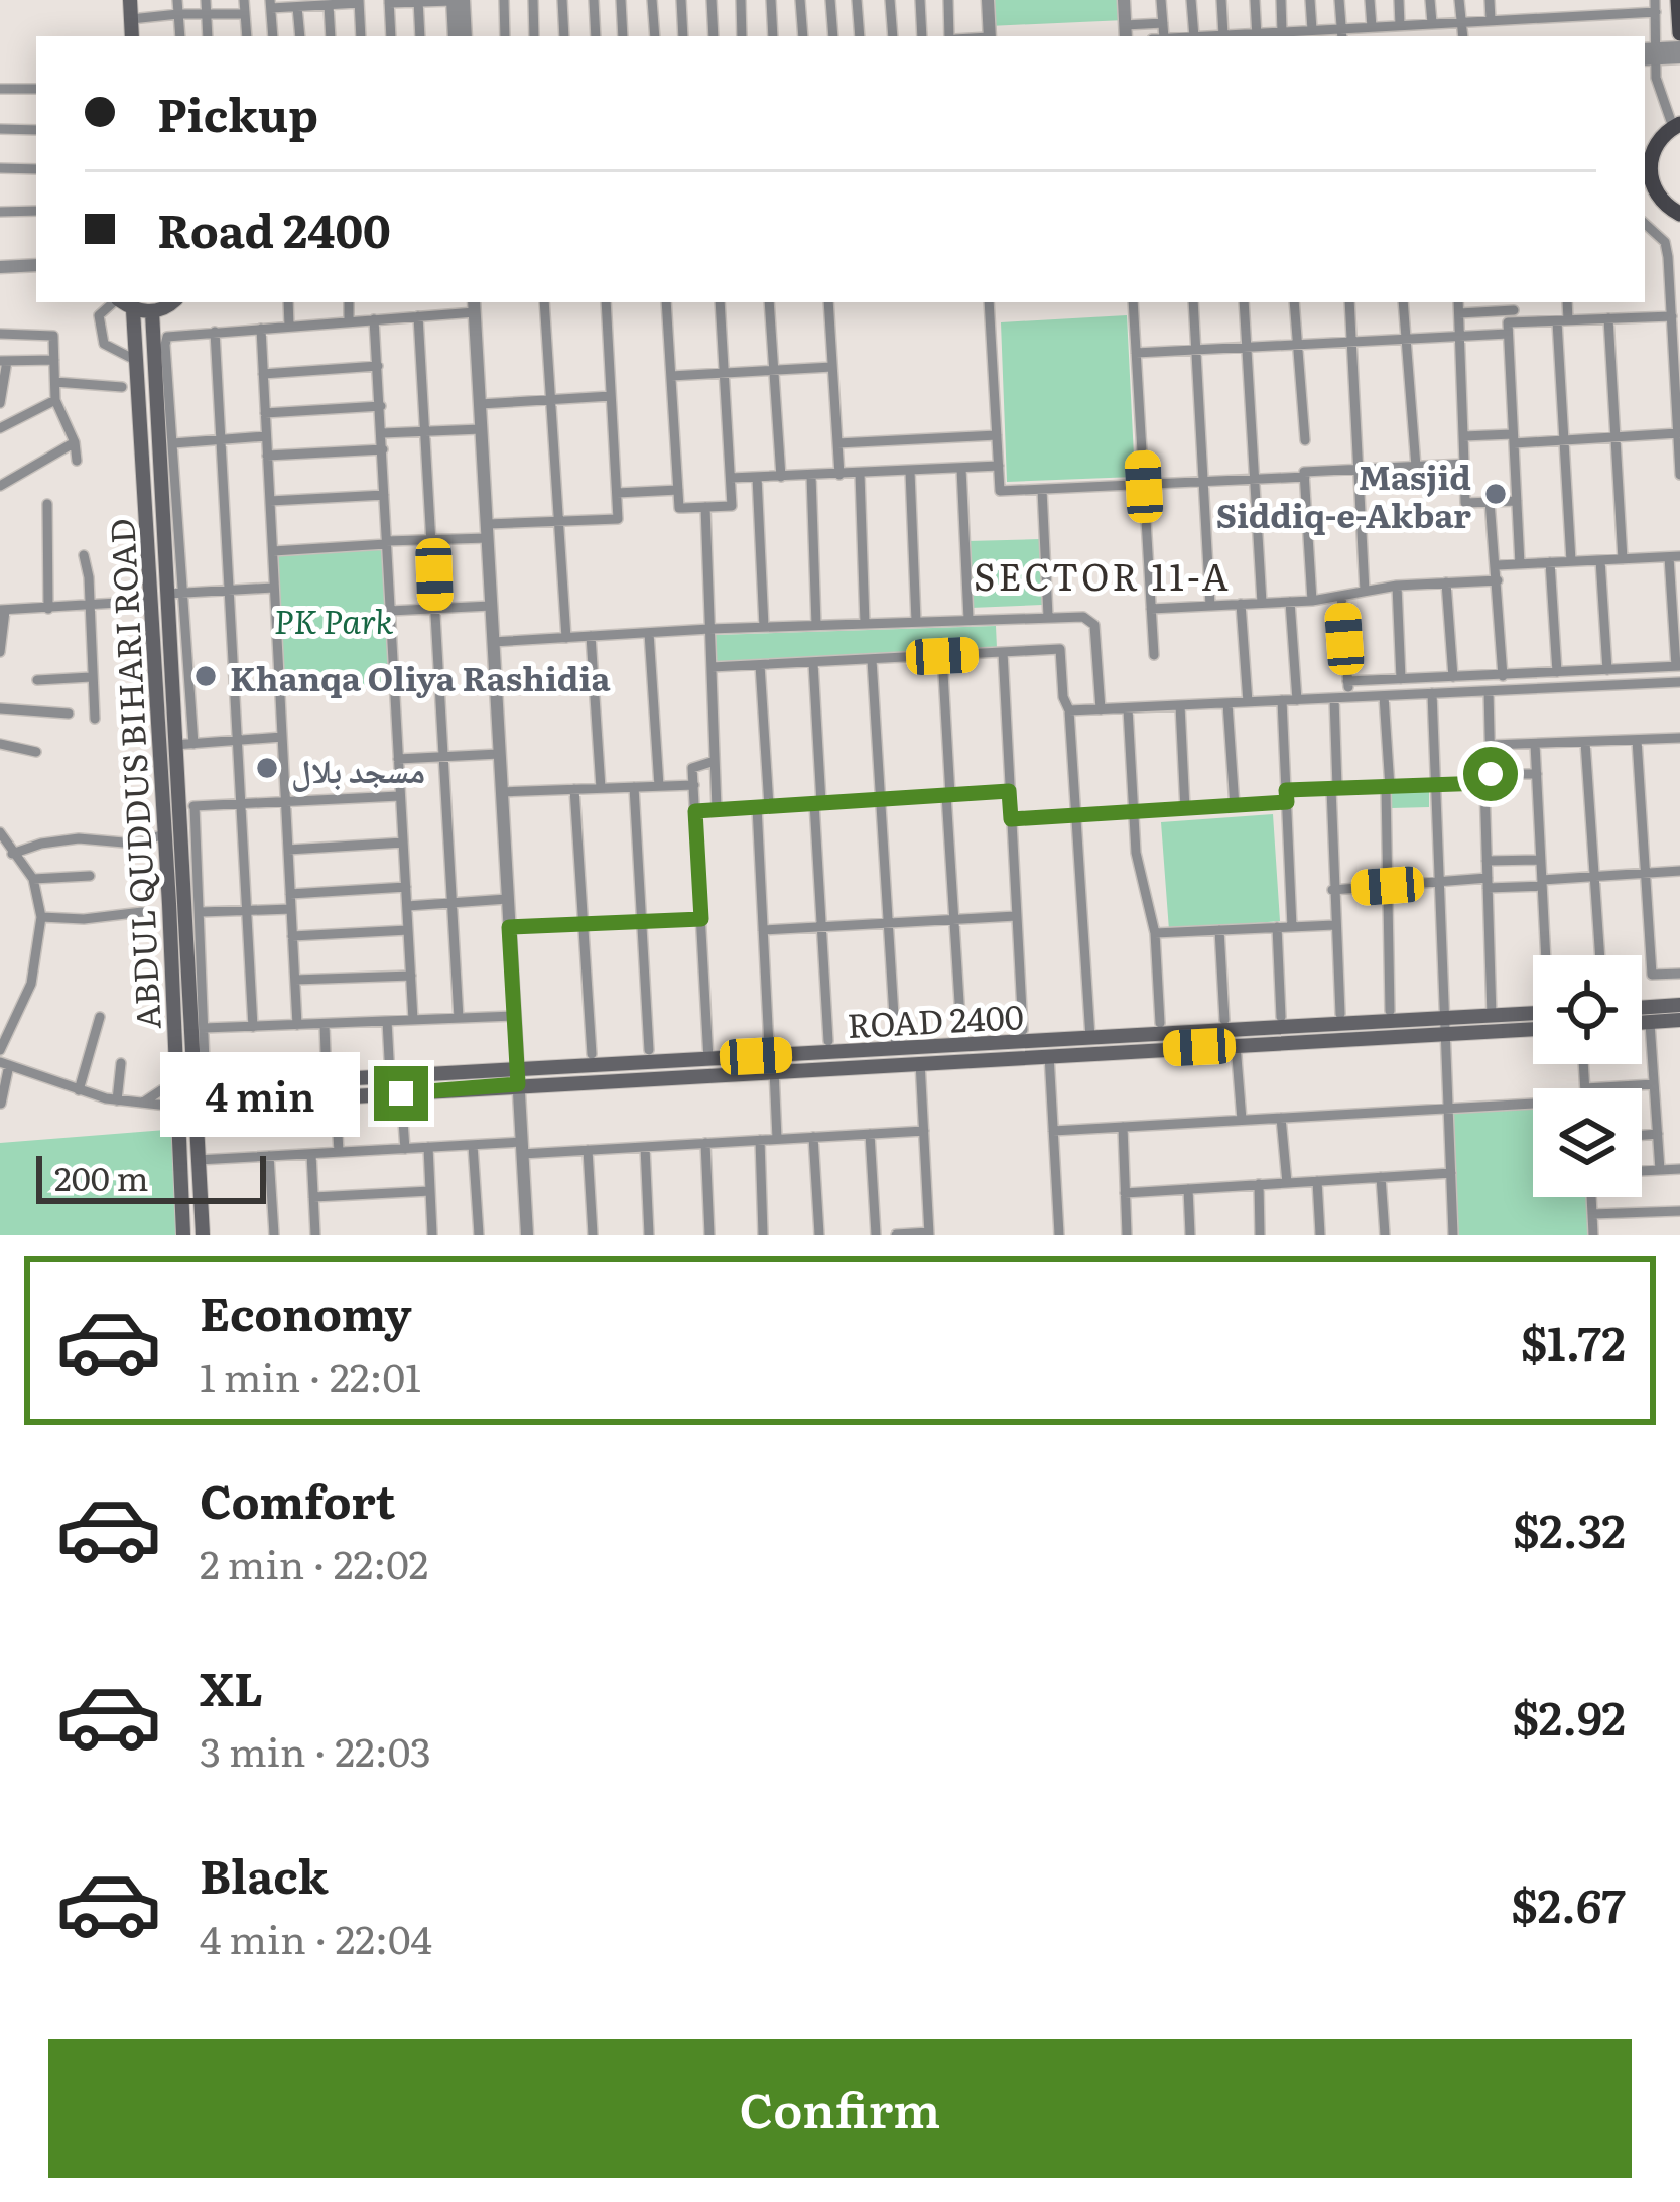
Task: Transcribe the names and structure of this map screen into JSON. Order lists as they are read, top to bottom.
{
  "streets": {
    "main road": ["ABDUL QUDDUS BIHARI ROAD", "ROAD 2400"]
  },
  "crossings": [
    ["ABDUL QUDDUS BIHARI ROAD", "ROAD 2400"]
  ],
  "districts": ["SECTOR 11-A"],
  "parks": ["PK Park"],
  "places": ["Masjid Siddiq-e-Akbar", "Khanqa Oliya Rashidia", "مسجد بلال"],
  "scale_bar": "200 m",
  "page": {
    "banner": ["Pickup", "Road 2400"],
    "bubble": "4 min",
    "scale": "200 m",
    "list": [
      {
        "name": "Economy",
        "note": "1 min · 22:01",
        "value": "$1.72"
      },
      {
        "name": "Comfort",
        "note": "2 min · 22:02",
        "value": "$2.32"
      },
      {
        "name": "XL",
        "note": "3 min · 22:03",
        "value": "$2.92"
      },
      {
        "name": "Black",
        "note": "4 min · 22:04",
        "value": "$2.67"
      }
    ],
    "buttons": "Confirm"
  }
}
